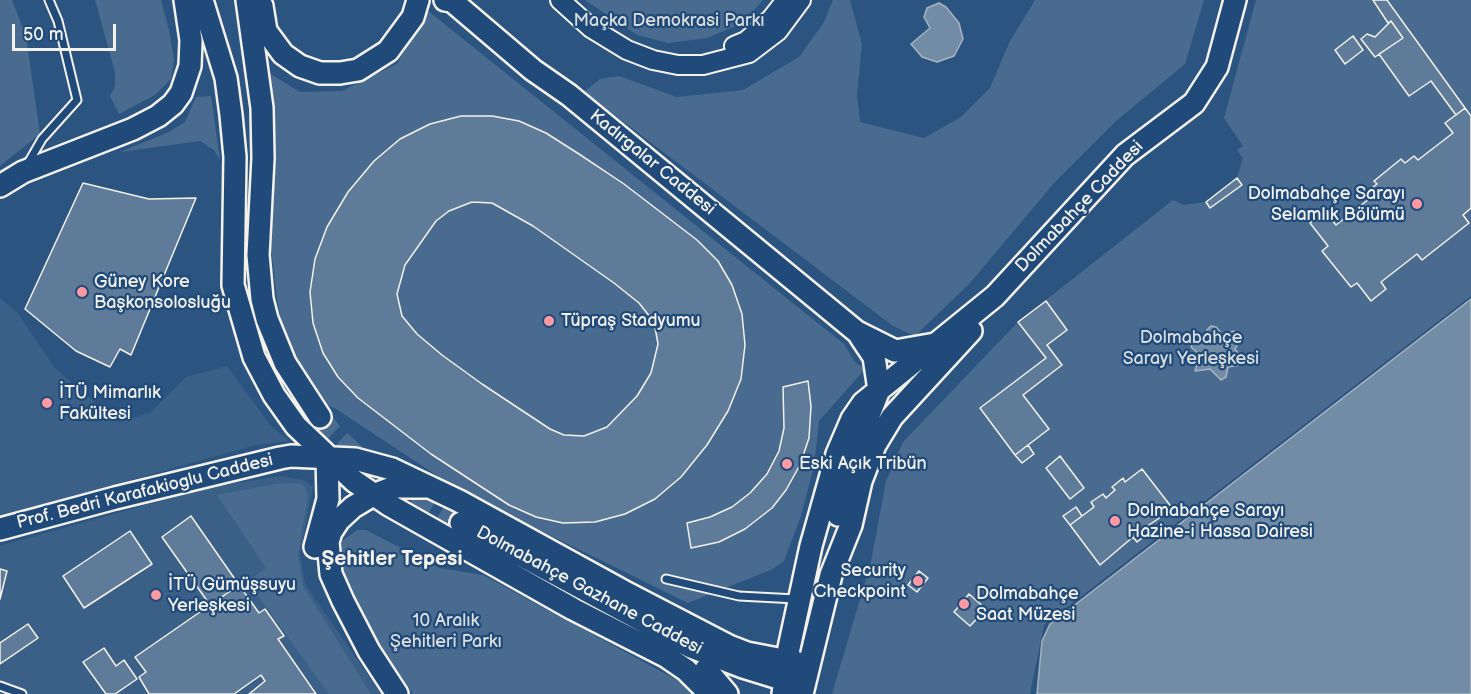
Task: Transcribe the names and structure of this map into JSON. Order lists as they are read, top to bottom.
{
  "streets": {
    "main road": [
      "Kadırgalar Caddesi",
      "Dolmabahçe Caddesi",
      "Prof. Bedri Karafakioglu Caddesi",
      "Dolmabahçe Gazhane Caddesi"
    ]
  },
  "crossings": [
    ["Prof. Bedri Karafakioglu Caddesi", "Dolmabahçe Gazhane Caddesi"]
  ],
  "districts": ["Şehitler Tepesi"],
  "parks": ["Maçka Demokrasi Parkı", "Dolmabahçe Sarayı Yerleşkesi", "10 Aralık Şehitleri Parkı"],
  "places": [
    "Dolmabahçe Sarayı Selamlık Bölümü",
    "Güney Kore Başkonsolosluğu",
    "Tüpraş Stadyumu",
    "İTÜ Mimarlık Fakültesi",
    "Eski Açık Tribün",
    "Dolmabahçe Sarayı Hazine-i Hassa Dairesi",
    "Security Checkpoint",
    "İTÜ Gümüşsuyu Yerleşkesi",
    "Dolmabahçe Saat Müzesi"
  ],
  "scale_bar": "50 m"
}
